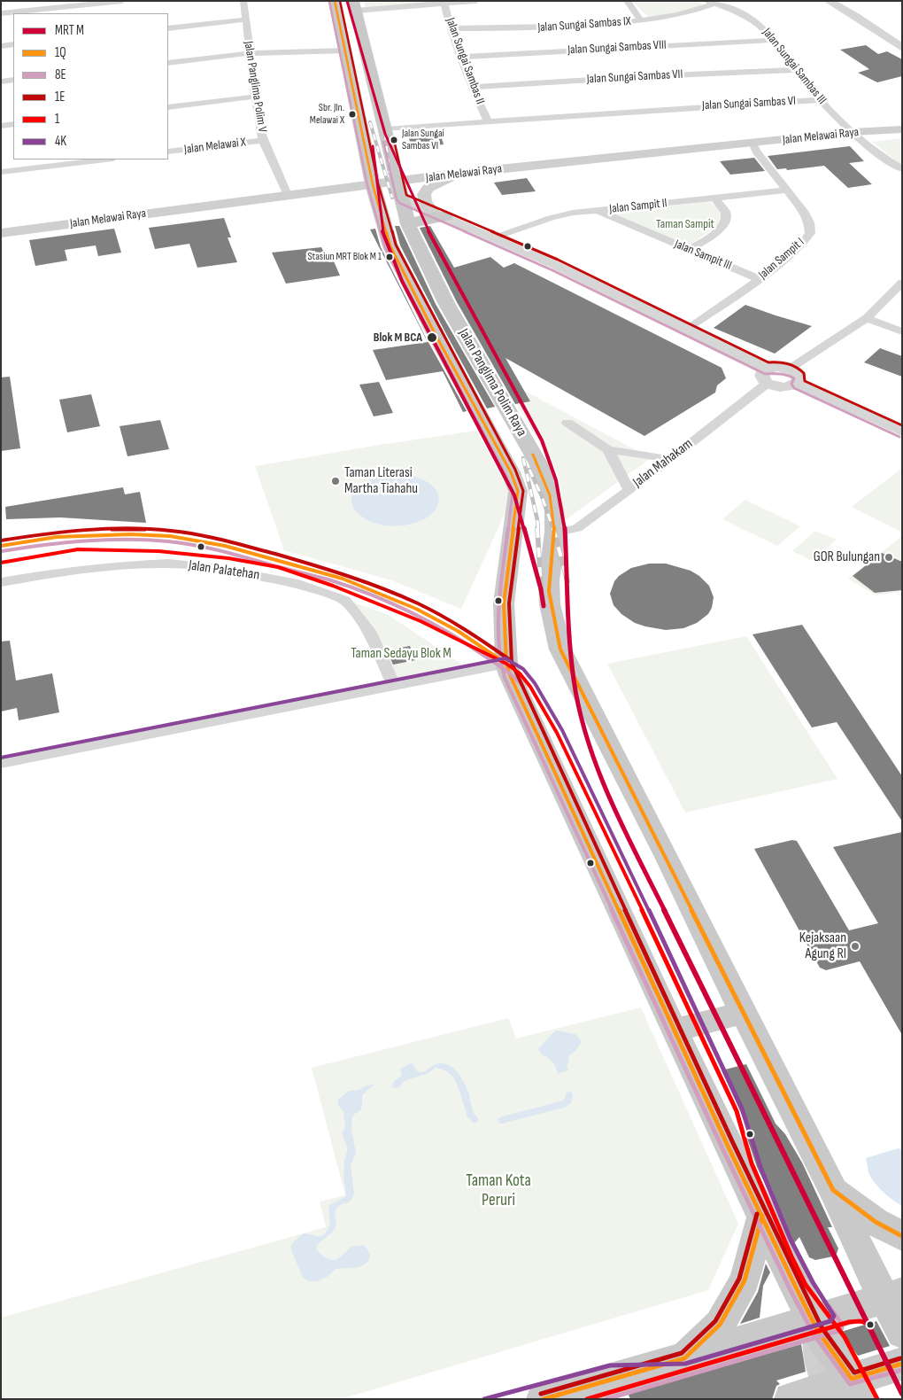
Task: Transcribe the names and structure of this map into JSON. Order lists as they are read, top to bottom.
{
  "streets": {
    "main road": ["Jalan Melawai Raya", "Jalan Panglima Polim Raya"],
    "street": [
      "Jalan Sungai Sambas IX",
      "Jalan Sungai Sambas VIII",
      "Jalan Sungai Sambas II",
      "Jalan Sungai Sambas III",
      "Jalan Sungai Sambas VII",
      "Jalan Panglima Polim V",
      "Jalan Sungai Sambas VI",
      "Jalan Melawai X",
      "Jalan Sampit II",
      "Jalan Sampit III",
      "Jalan Sampit I",
      "Jalan Mahakam",
      "Jalan Palatehan"
    ]
  },
  "crossings": [
    ["Jalan Sungai Sambas IX", "Jalan Sungai Sambas II"],
    ["Jalan Sungai Sambas IX", "Jalan Sungai Sambas III"],
    ["Jalan Sungai Sambas VIII", "Jalan Sungai Sambas II"],
    ["Jalan Sungai Sambas VIII", "Jalan Sungai Sambas III"],
    ["Jalan Sungai Sambas II", "Jalan Sungai Sambas VII"],
    ["Jalan Sungai Sambas II", "Jalan Sungai Sambas VI"],
    ["Jalan Sungai Sambas III", "Jalan Sungai Sambas VII"],
    ["Jalan Sungai Sambas III", "Jalan Sungai Sambas VI"],
    ["Jalan Sungai Sambas III", "Jalan Melawai Raya"],
    ["Jalan Panglima Polim V", "Jalan Melawai Raya"],
    ["Jalan Panglima Polim V", "Jalan Melawai X"],
    ["Jalan Sungai Sambas VI", "Jalan Panglima Polim Raya"],
    ["Jalan Melawai Raya", "Jalan Sampit I"],
    ["Jalan Melawai Raya", "Jalan Panglima Polim Raya"],
    ["Jalan Sampit II", "Jalan Sampit III"],
    ["Jalan Sampit II", "Jalan Sampit I"],
    ["Jalan Sampit III", "Jalan Sampit I"],
    ["Jalan Panglima Polim Raya", "Jalan Mahakam"]
  ],
  "parks": ["Taman Sampit", "Taman Sedayu Blok M", "Taman Kota Peruri"],
  "places": [
    "Sbr. Jln. Melawai X",
    "Jalan Sungai Sambas VI",
    "Stasiun MRT Blok M 1",
    "Blok M BCA",
    "Taman Literasi Martha Tiahahu",
    "GOR Bulungan",
    "Kejaksaan Agung RI"
  ],
  "lines": [
    "metro line M",
    "transit line 1Q",
    "transit line 1E",
    "transit line 8E",
    "transit line 1",
    "transit line 4K"
  ],
  "legend": [
    "MRT M",
    "1Q",
    "8E",
    "1E",
    "1",
    "4K"
  ]
}
